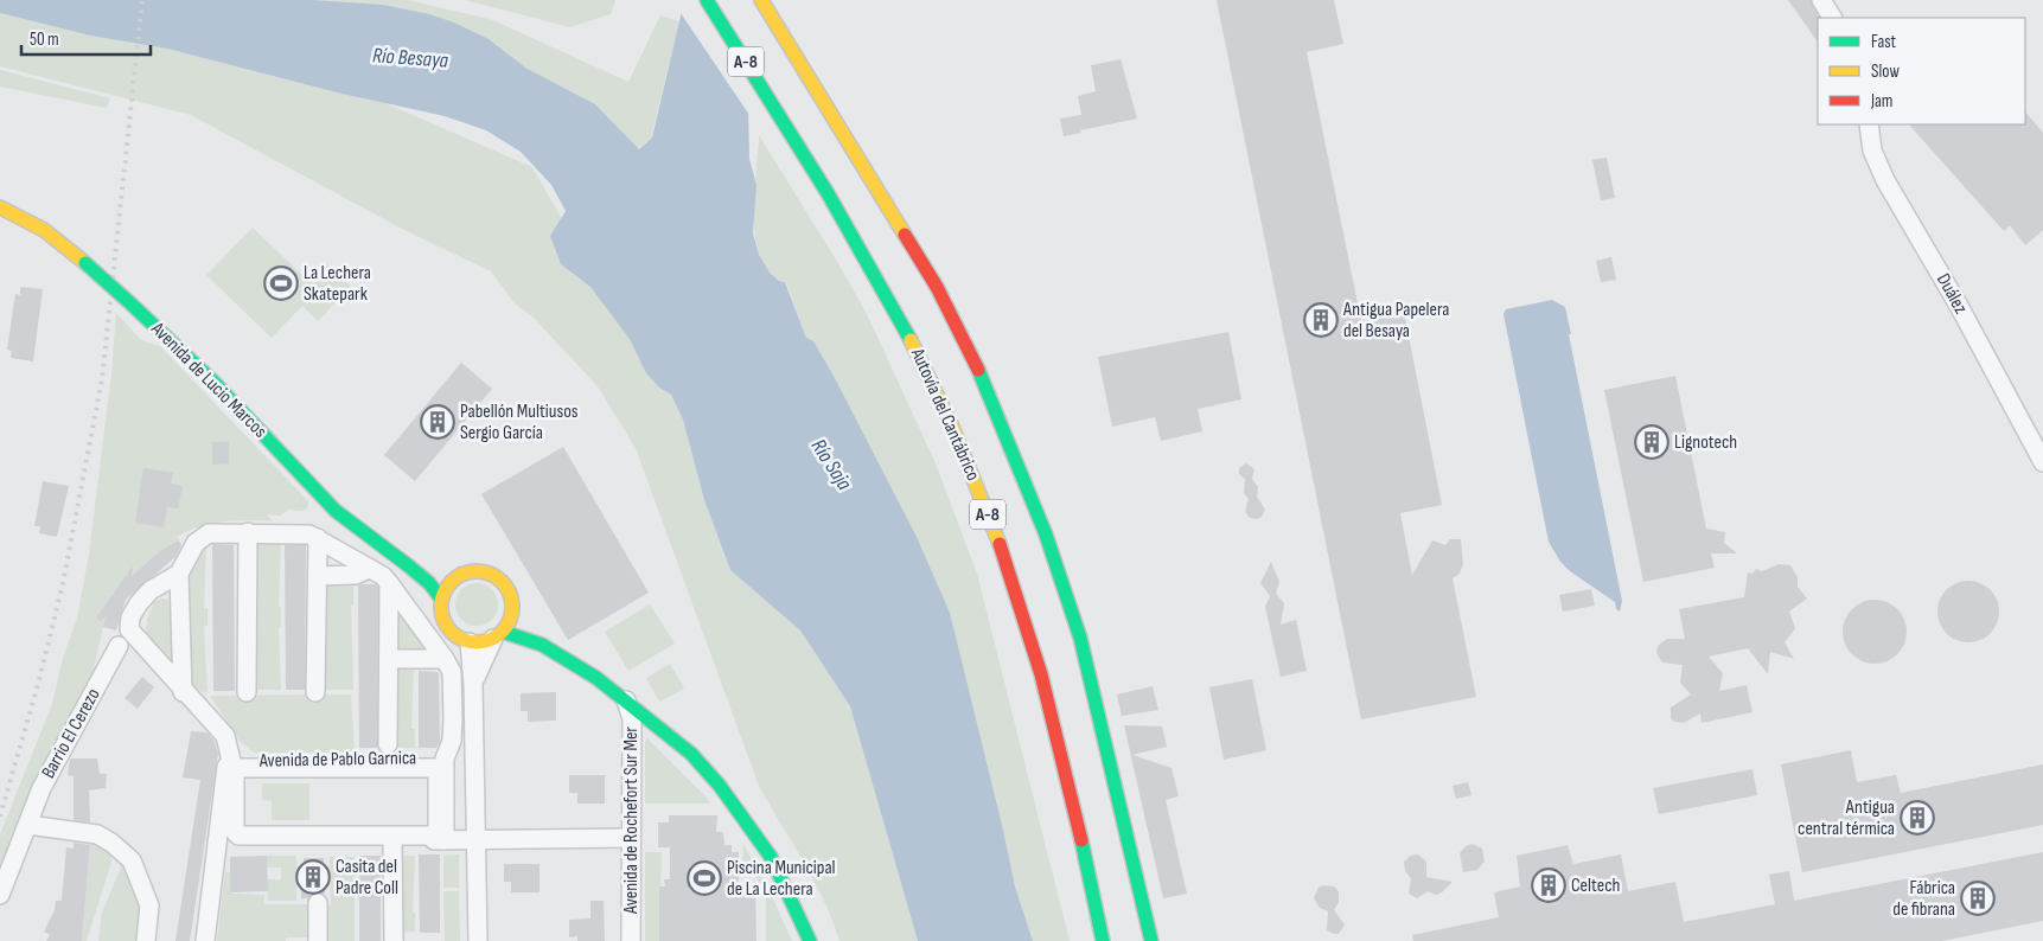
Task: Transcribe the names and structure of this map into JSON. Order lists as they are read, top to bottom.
{
  "streets": {
    "main road": ["A-8", "Avenida de Lucio Marcos", "Autovía del Cantábrico"],
    "street": [
      "Duález",
      "Barrio El Cerezo",
      "Avenida de Pablo Garnica",
      "Avenida de Rochefort Sur Mer"
    ]
  },
  "water": ["Río Besaya", "Río Saja"],
  "places": {
    "sports": ["La Lechera Skatepark", "Piscina Municipal de La Lechera"],
    "building": [
      "Antigua Papelera del Besaya",
      "Pabellón Multiusos Sergio García",
      "Lignotech",
      "Antigua central térmica",
      "Casita del Padre Coll",
      "Celtech",
      "Fábrica de fibrana"
    ]
  },
  "legend": ["Fast", "Slow", "Jam"],
  "scale_bar": "50 m"
}
